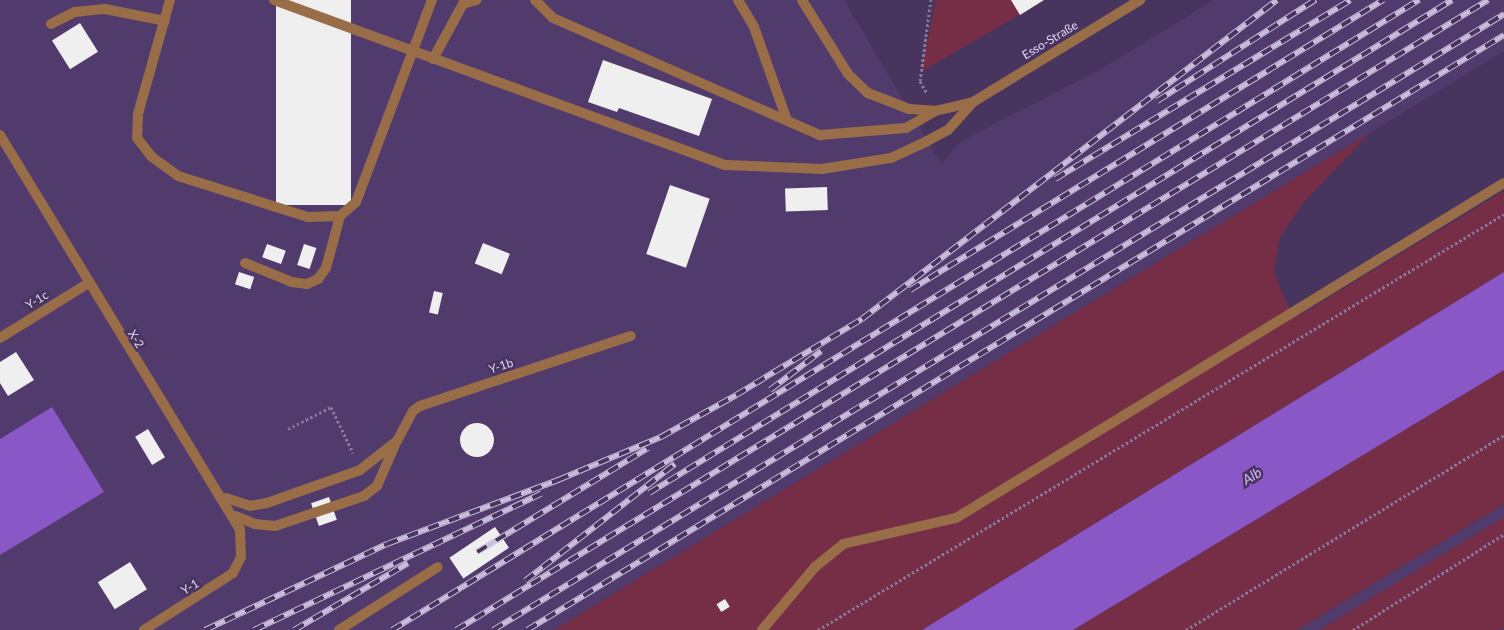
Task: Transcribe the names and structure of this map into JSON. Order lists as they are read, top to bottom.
{
  "streets": {
    "street": [
      "Esso-Straße",
      "Y-1c",
      "X-2",
      "Y-1b",
      "Y-1"
    ]
  },
  "crossings": [
    ["Y-1c", "X-2"],
    ["X-2", "Y-1b"],
    ["X-2", "Y-1"]
  ],
  "water": ["Alb"]
}
